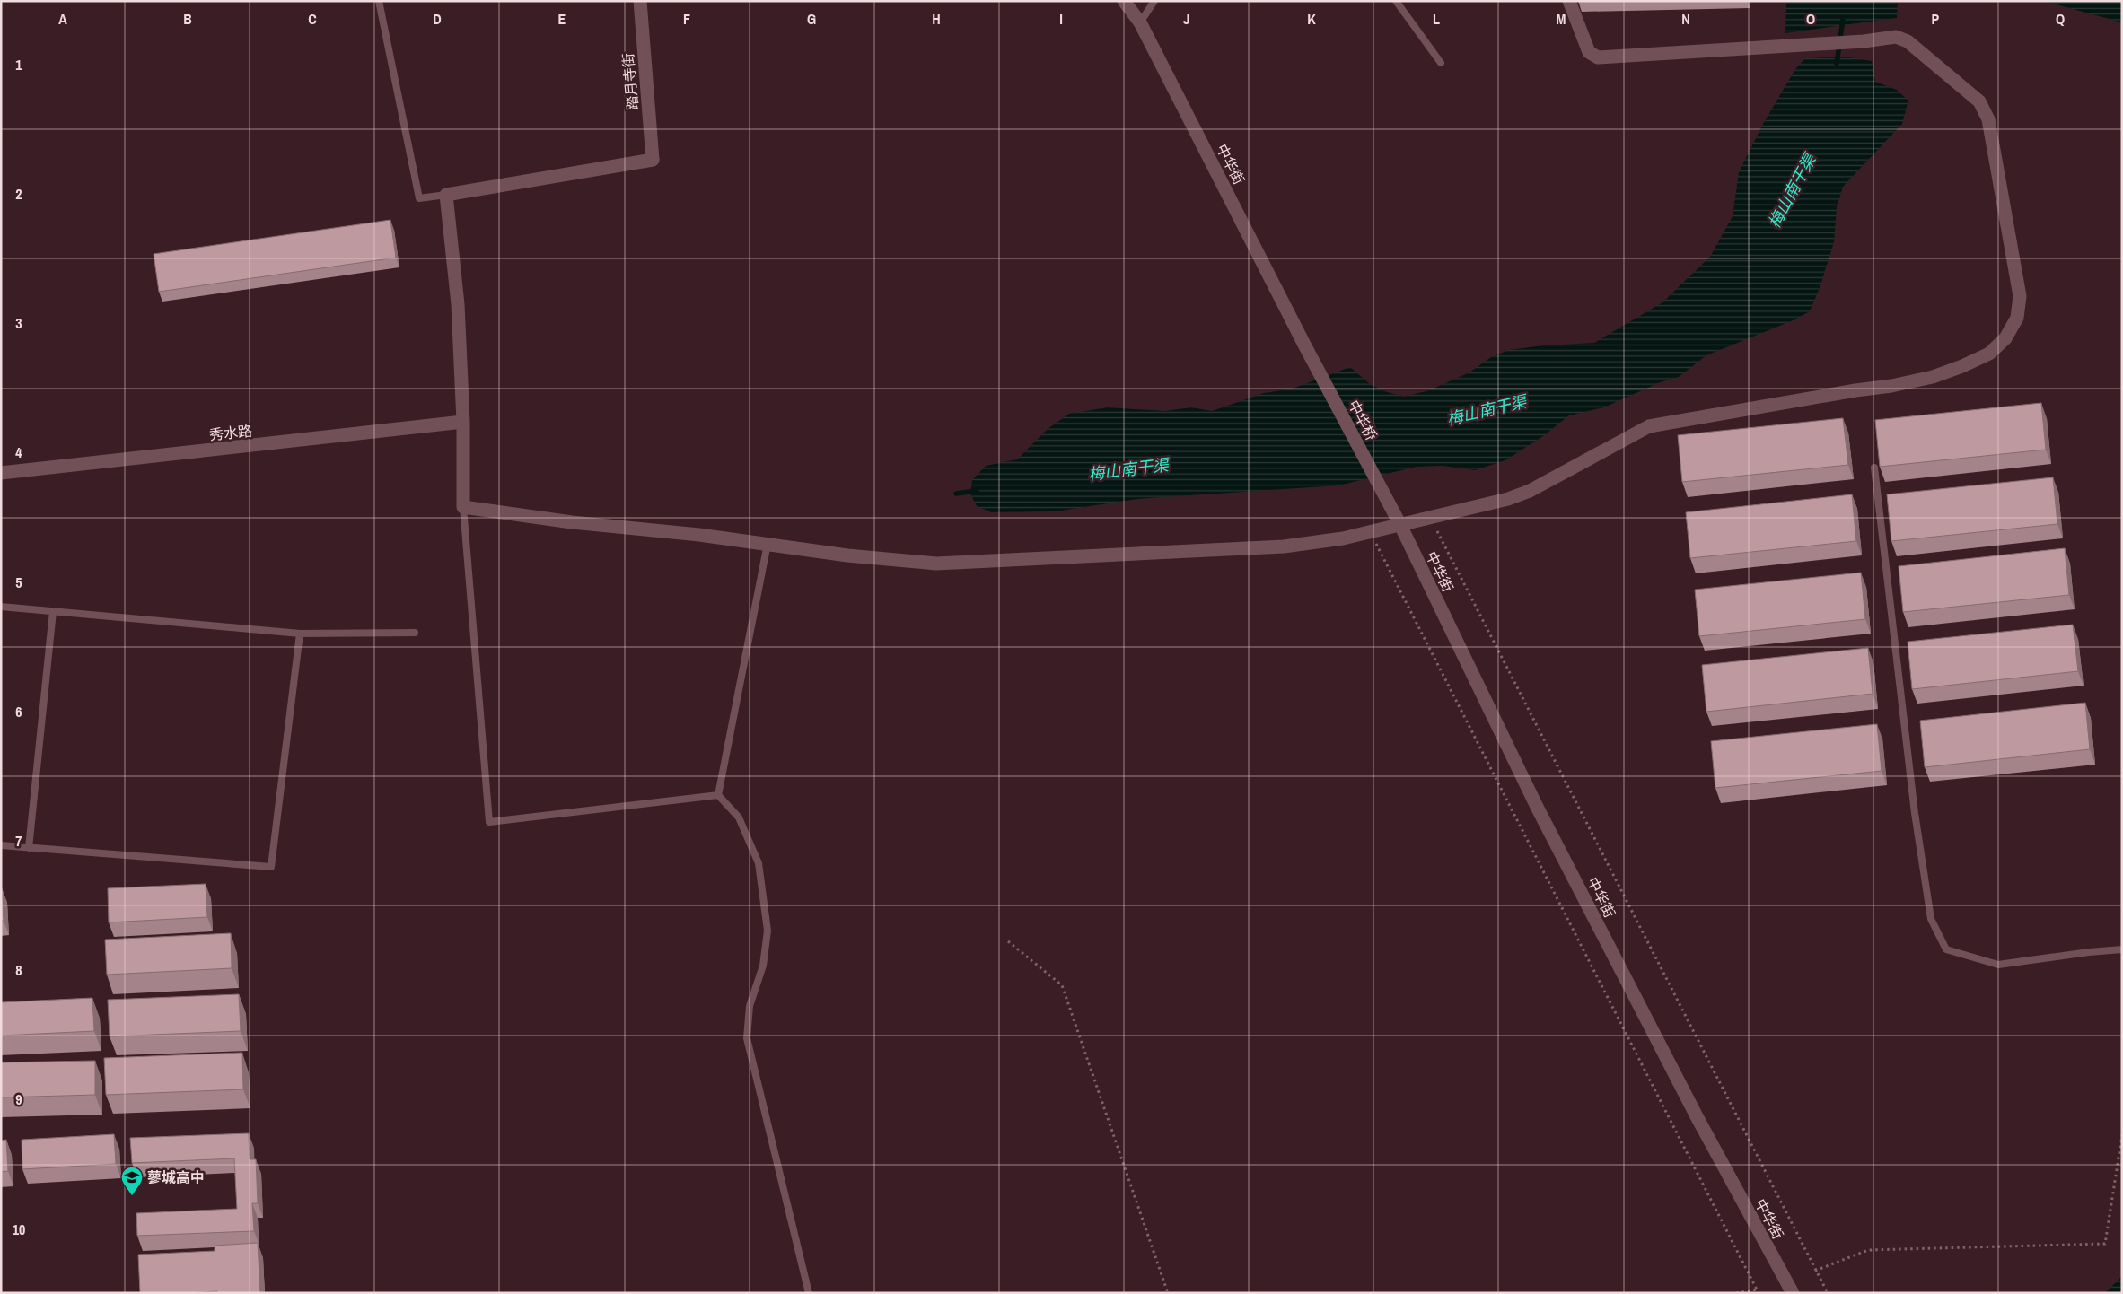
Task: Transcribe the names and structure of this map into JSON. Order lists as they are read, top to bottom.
{
  "streets": {
    "street": [
      "踏月寺街",
      "中华街",
      "中华桥",
      "秀水路"
    ]
  },
  "crossings": [
    ["中华街", "中华桥"]
  ],
  "water": ["梅山南干渠"],
  "places": {
    "school or university": ["蓼城高中"]
  },
  "grid": {
    "columns": [
      "A",
      "B",
      "C",
      "D",
      "E",
      "F",
      "G",
      "H",
      "I",
      "J",
      "K",
      "L",
      "M",
      "N",
      "O",
      "P",
      "Q"
    ],
    "rows": [
      "1",
      "2",
      "3",
      "4",
      "5",
      "6",
      "7",
      "8",
      "9",
      "10"
    ]
  }
}
